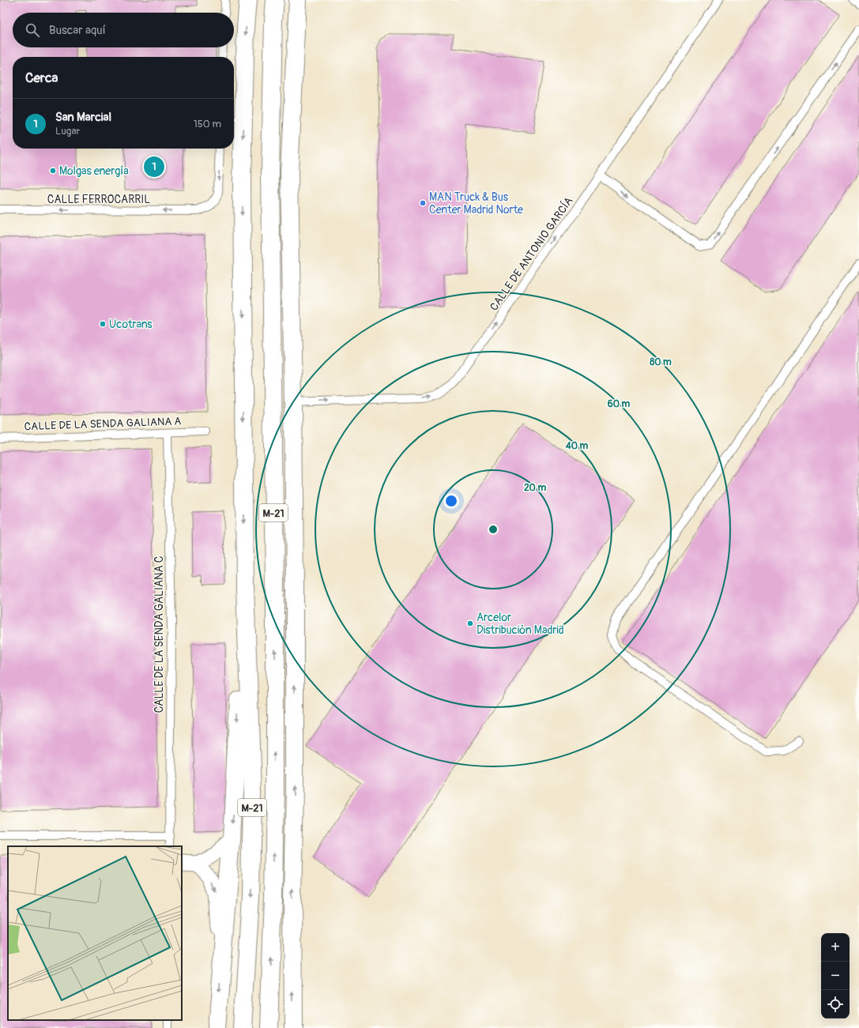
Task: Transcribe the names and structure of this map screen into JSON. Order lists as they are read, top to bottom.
{
  "streets": {
    "highway": ["M-21"],
    "lane": [
      "CALLE FERROCARRIL",
      "CALLE DE ANTONIO GARCÍA",
      "CALLE DE LA SENDA GALIANA A",
      "CALLE DE LA SENDA GALIANA C"
    ]
  },
  "crossings": [
    ["CALLE DE LA SENDA GALIANA A", "CALLE DE LA SENDA GALIANA C"]
  ],
  "one_way": ["CALLE FERROCARRIL", "CALLE DE ANTONIO GARCÍA"],
  "places": [
    "Molgas energía",
    "MAN Truck & Bus Center Madrid Norte",
    "Ucotrans",
    "Arcelor Distribución Madrid"
  ],
  "page": {
    "search": "Buscar aquí",
    "heading": "Cerca",
    "list": [
      {
        "mark": "1",
        "name": "San Marcial",
        "note": "Lugar",
        "value": "150 m"
      }
    ],
    "pins": "1",
    "map_buttons": ["+", "−"]
  },
  "rings": [
    "80 m",
    "60 m",
    "40 m",
    "20 m"
  ]
}
